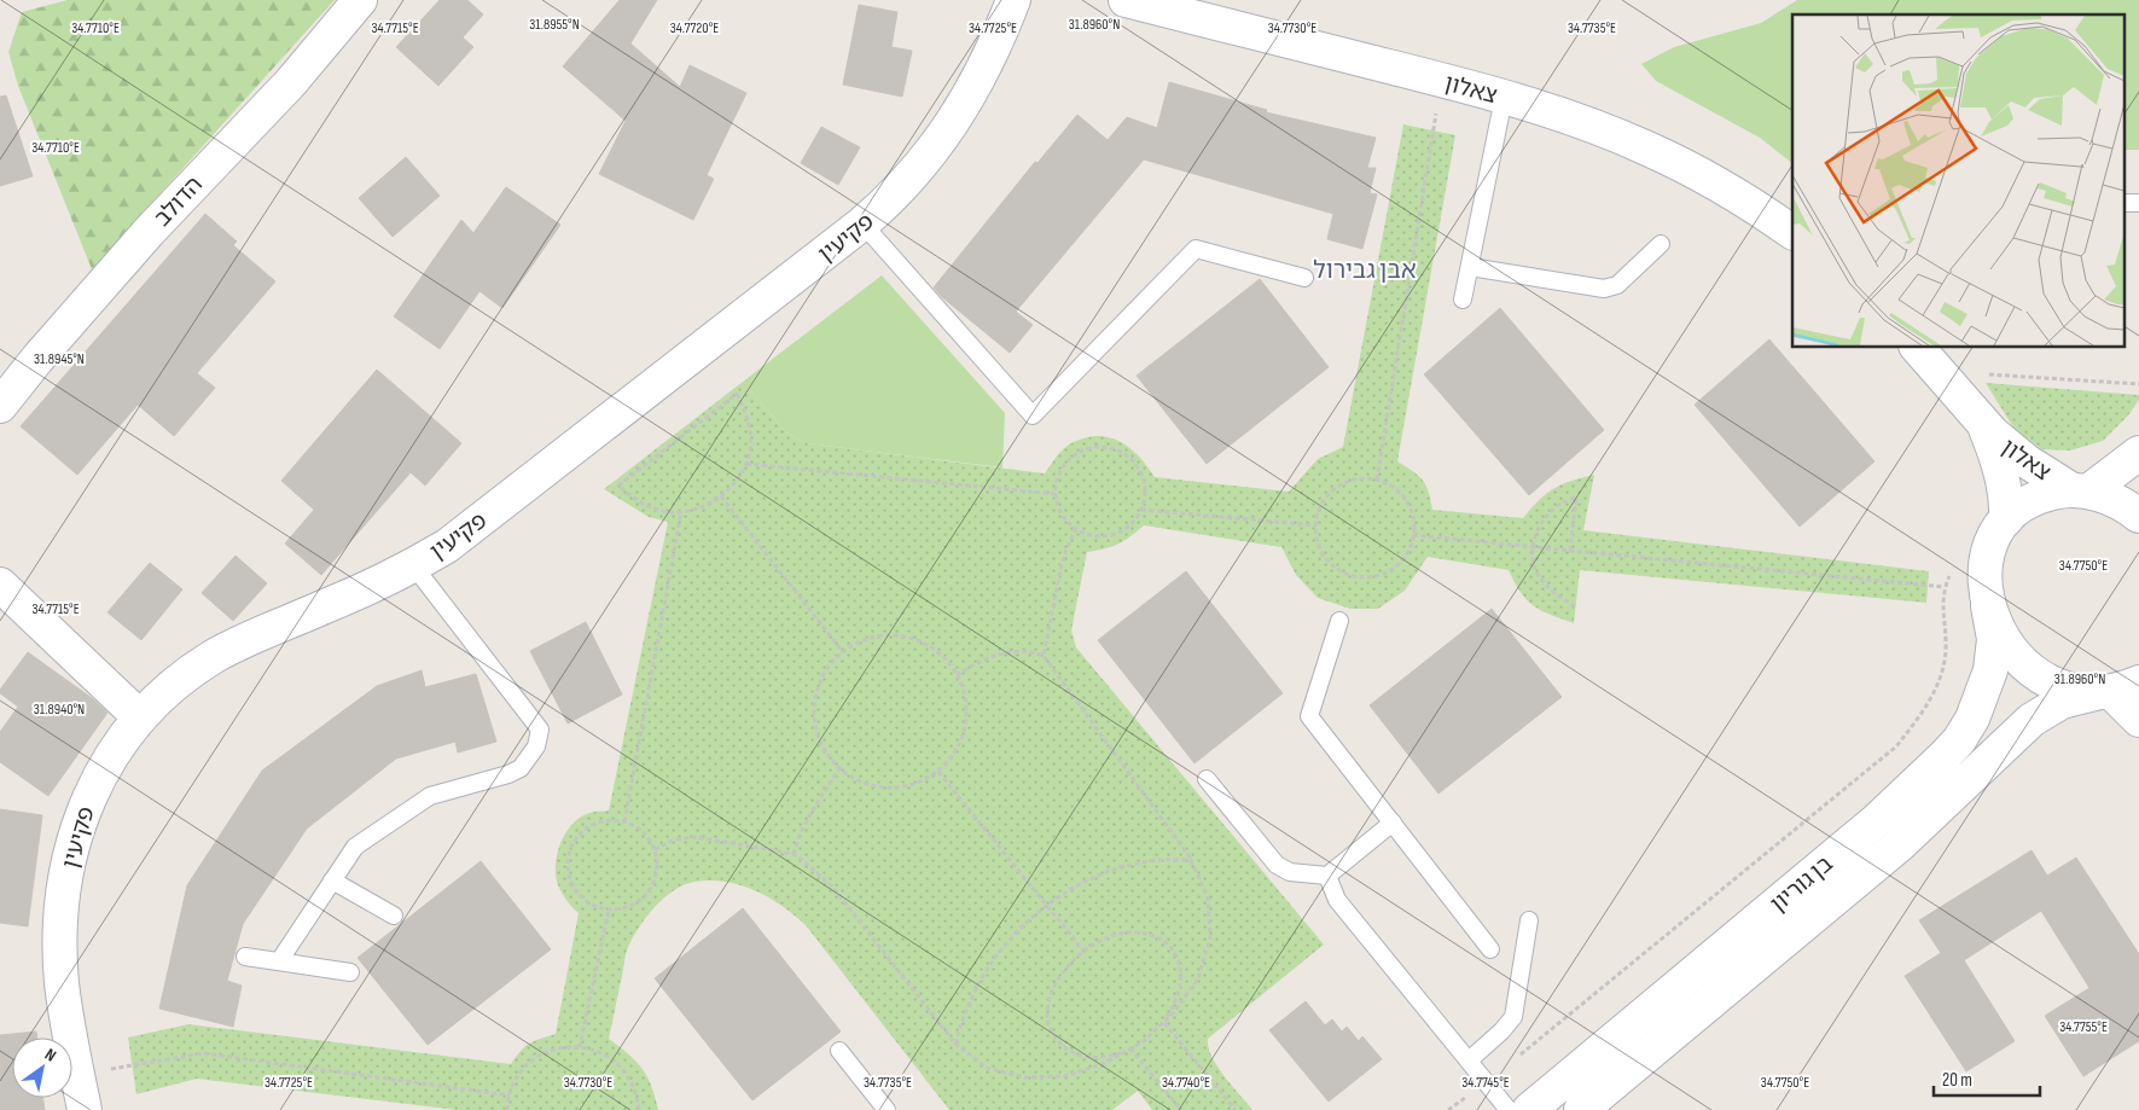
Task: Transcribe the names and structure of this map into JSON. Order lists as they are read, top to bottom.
{
  "streets": {
    "street": [
      "צאלון",
      "הדולב",
      "פקיעין",
      "בן גוריון"
    ]
  },
  "districts": ["אבן גבירול"],
  "scale_bar": "20 m",
  "north": "top right",
  "coordinates": [
    "31.8955°N",
    "31.8960°N",
    "34.7715°E",
    "34.7710°E",
    "34.7720°E",
    "34.7725°E",
    "34.7730°E",
    "34.7735°E",
    "31.8945°N",
    "34.7750°E",
    "31.8940°N",
    "34.7755°E",
    "34.7740°E",
    "34.7745°E"
  ]
}
